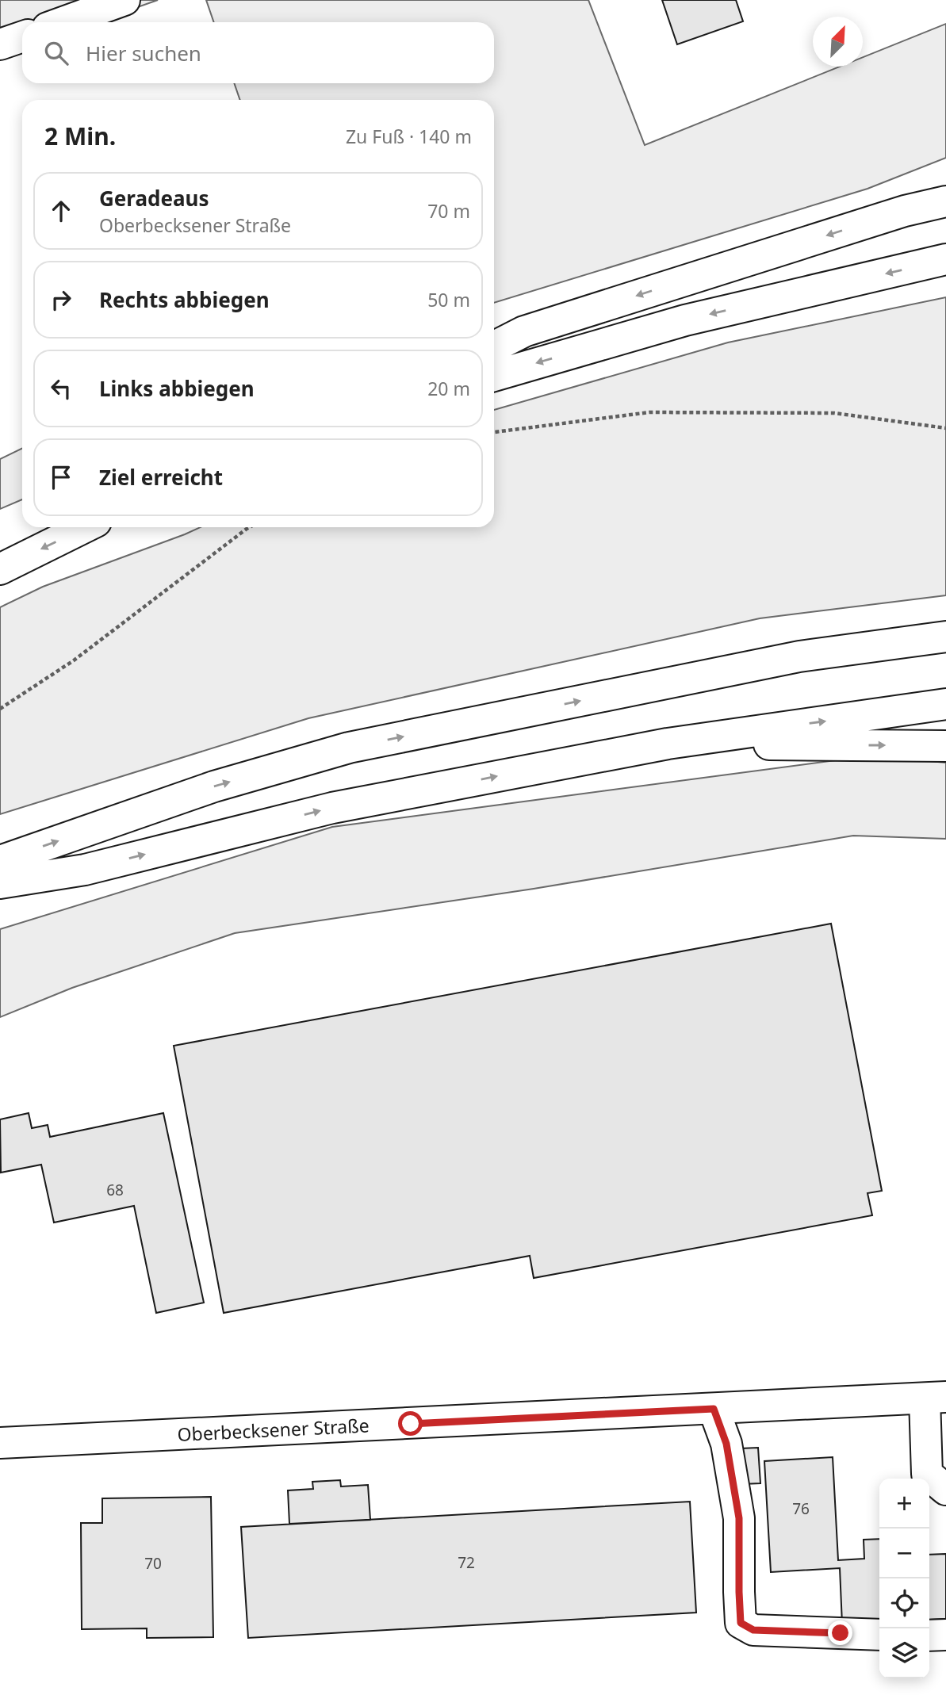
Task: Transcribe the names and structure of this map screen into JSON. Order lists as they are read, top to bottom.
{
  "streets": {
    "main road": ["Oberbecksener Straße"]
  },
  "house_numbers": [
    "68",
    "76",
    "72",
    "70"
  ],
  "north": "top right",
  "page": {
    "search": "Hier suchen",
    "heading": ["2 Min.", "Zu Fuß · 140 m"],
    "list": [
      ["Geradeaus", "Oberbecksener Straße", "70 m"],
      ["Rechts abbiegen", "50 m"],
      ["Links abbiegen", "20 m"],
      "Ziel erreicht"
    ],
    "map_buttons": ["+", "−"]
  }
}
